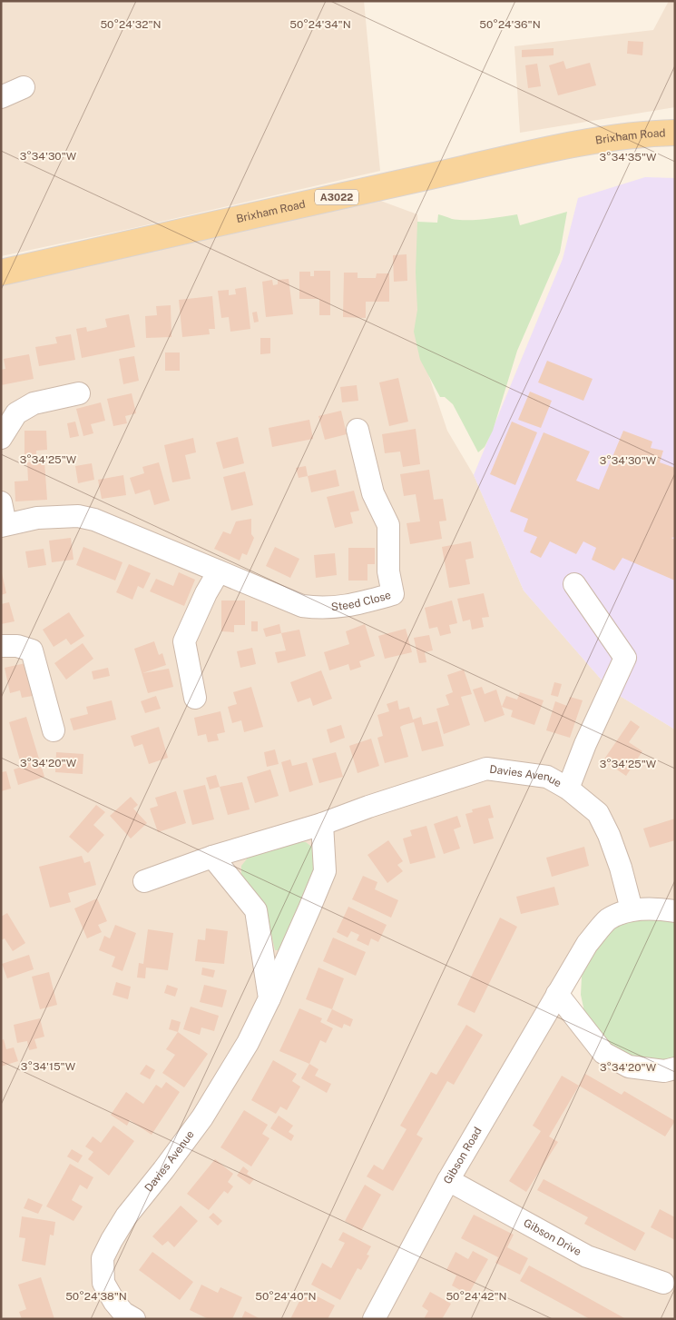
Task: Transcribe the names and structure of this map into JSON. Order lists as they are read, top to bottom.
{
  "streets": {
    "main road": ["Brixham Road", "A3022"],
    "street": [
      "Steed Close",
      "Davies Avenue",
      "Gibson Road",
      "Gibson Drive"
    ]
  },
  "crossings": [
    ["Davies Avenue", "Gibson Road"],
    ["Gibson Road", "Gibson Drive"]
  ],
  "coordinates": [
    "50°24'32\"N",
    "50°24'34\"N",
    "50°24'36\"N",
    "3°34'30\"W",
    "3°34'35\"W",
    "3°34'25\"W",
    "3°34'20\"W",
    "3°34'15\"W",
    "50°24'38\"N",
    "50°24'40\"N",
    "50°24'42\"N"
  ]
}
